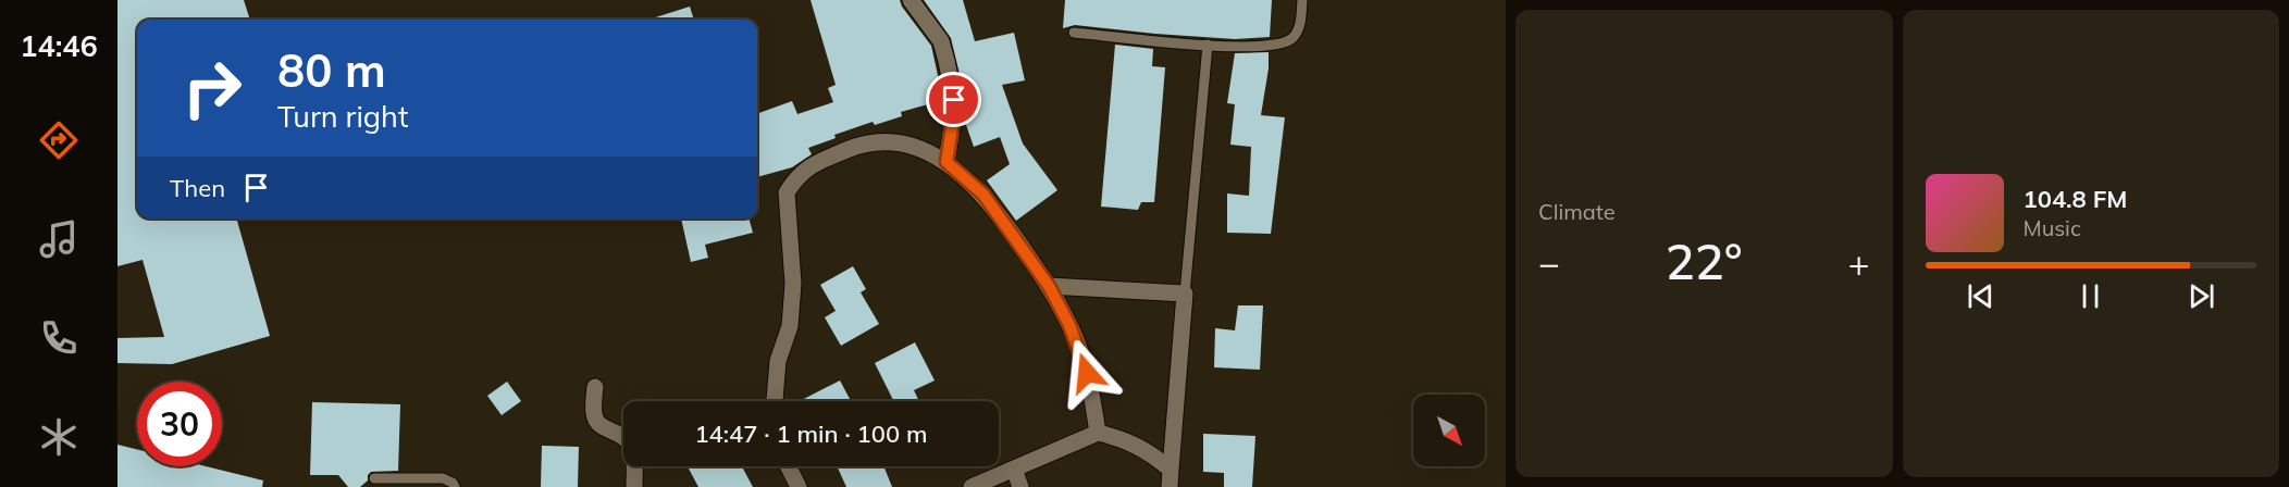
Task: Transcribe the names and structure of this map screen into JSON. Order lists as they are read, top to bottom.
{
  "north": "bottom right",
  "page": {
    "tabs": "14:46",
    "tile": "Climate",
    "turn": ["80 m", "Turn right"],
    "then": "Then",
    "song": ["104.8 FM", "Music"],
    "heat": ["−", "22°", "+"],
    "limit": "30",
    "trip": "14:47 · 1 min · 100 m"
  }
}
